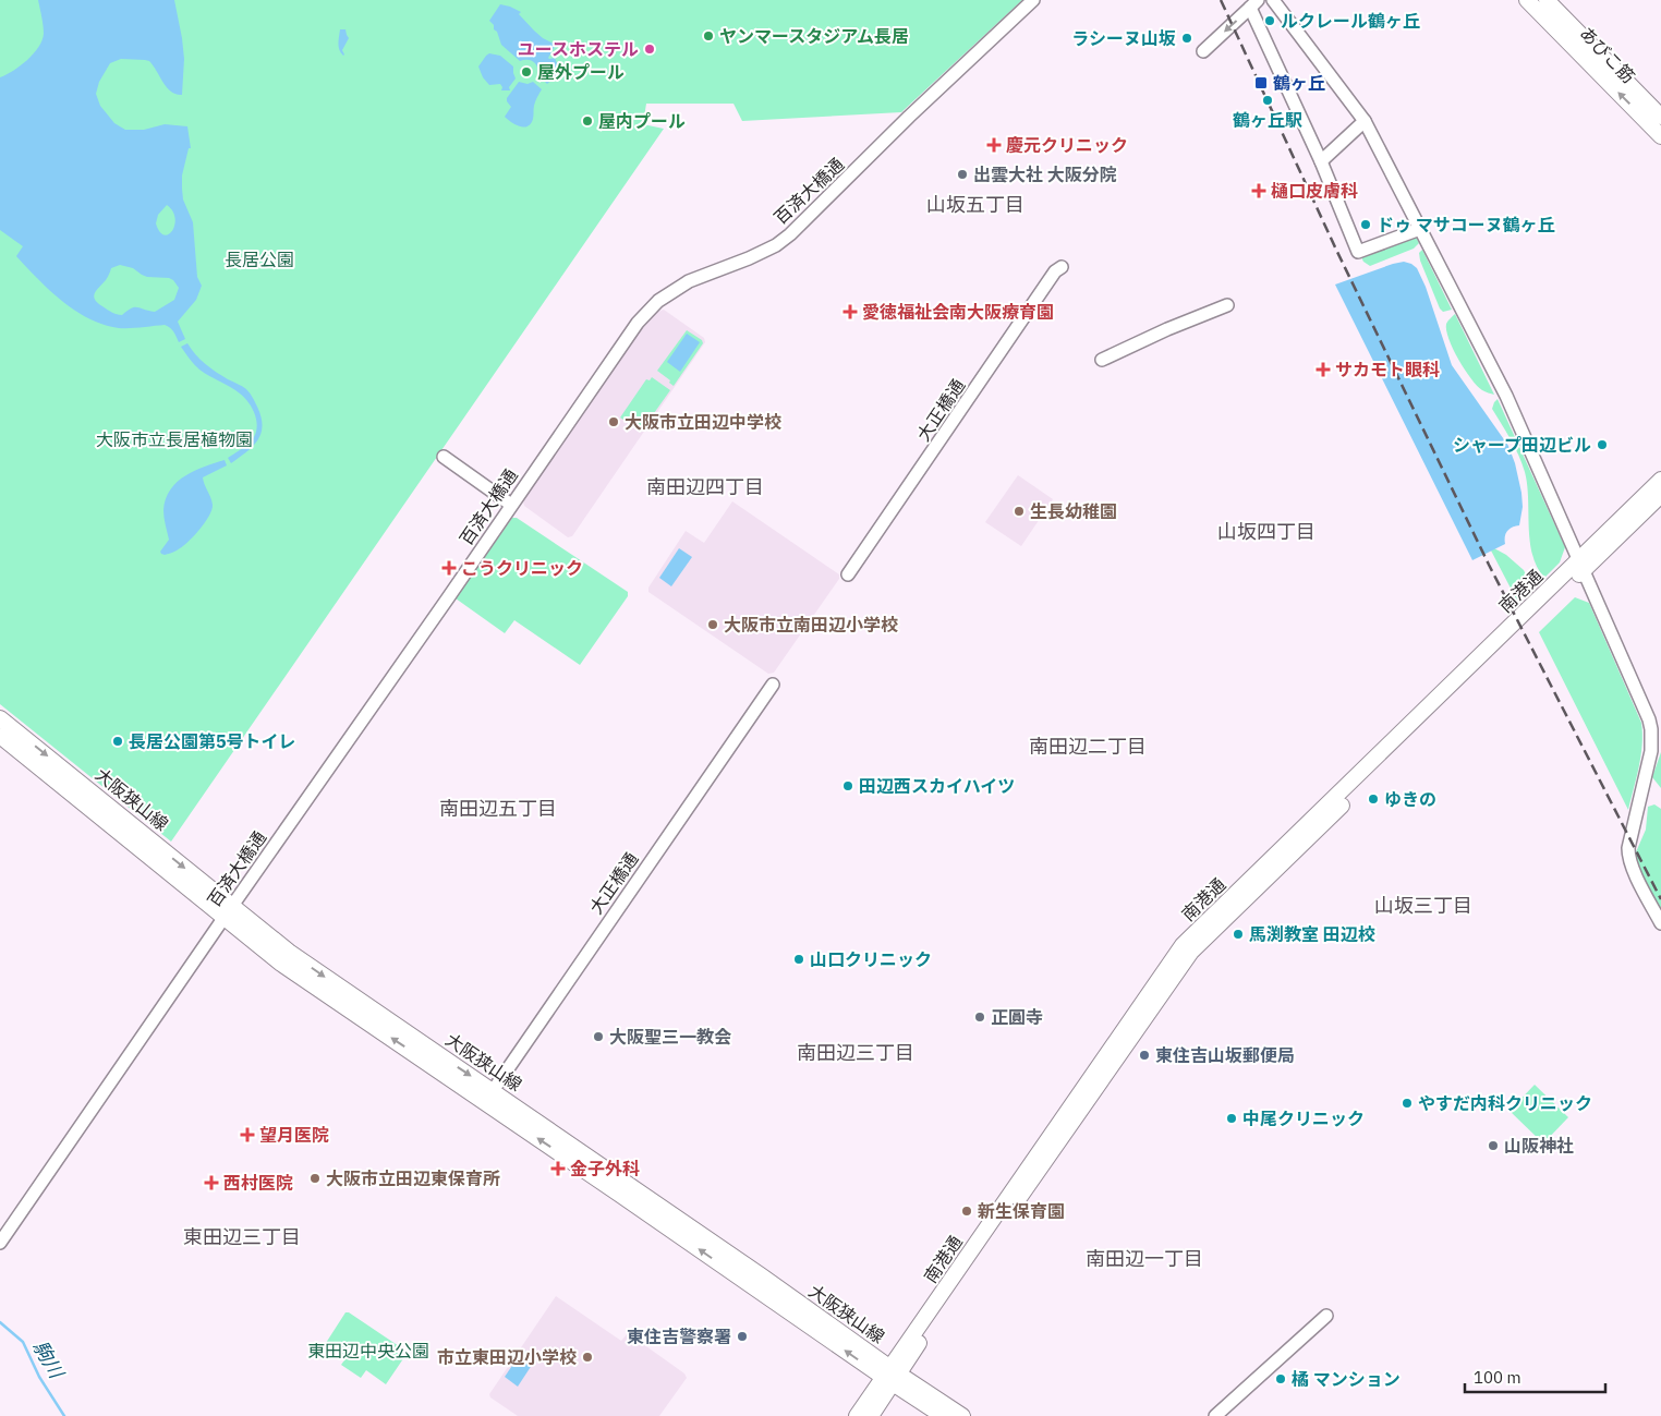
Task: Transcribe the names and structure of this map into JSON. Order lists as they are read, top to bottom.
{
  "streets": {
    "main road": ["あびこ筋", "南港通", "大阪狭山線"],
    "street": ["百済大橋通", "大正橋通"]
  },
  "crossings": [
    ["百済大橋通", "大阪狭山線"],
    ["大正橋通", "大阪狭山線"],
    ["南港通", "大阪狭山線"]
  ],
  "districts": [
    "山坂五丁目",
    "南田辺四丁目",
    "山坂四丁目",
    "南田辺二丁目",
    "南田辺五丁目",
    "山坂三丁目",
    "南田辺三丁目",
    "東田辺三丁目",
    "南田辺一丁目"
  ],
  "water": ["駒川"],
  "parks": ["長居公園", "大阪市立長居植物園", "東田辺中央公園"],
  "places": {
    "other": [
      "ルクレール鶴ヶ丘",
      "ヤンマースタジアム長居",
      "ラシーヌ山坂",
      "ユースホステル",
      "屋外プール",
      "鶴ヶ丘駅",
      "屋内プール",
      "出雲大社 大阪分院",
      "ドゥ マサコーヌ鶴ヶ丘",
      "大阪市立田辺中学校",
      "シャープ田辺ビル",
      "生長幼稚園",
      "大阪市立南田辺小学校",
      "長居公園第5号トイレ",
      "田辺西スカイハイツ",
      "ゆきの",
      "馬渕教室 田辺校",
      "山口クリニック",
      "正圓寺",
      "大阪聖三一教会",
      "東住吉山坂郵便局",
      "やすだ内科クリニック",
      "中尾クリニック",
      "山阪神社",
      "大阪市立田辺東保育所",
      "新生保育園",
      "東住吉警察署",
      "市立東田辺小学校",
      "橘 マンション"
    ],
    "transit": ["鶴ヶ丘"],
    "health": [
      "慶元クリニック",
      "樋口皮膚科",
      "愛徳福祉会南大阪療育園",
      "サカモト眼科",
      "こうクリニック",
      "望月医院",
      "金子外科",
      "西村医院"
    ]
  },
  "scale_bar": "100 m"
}
